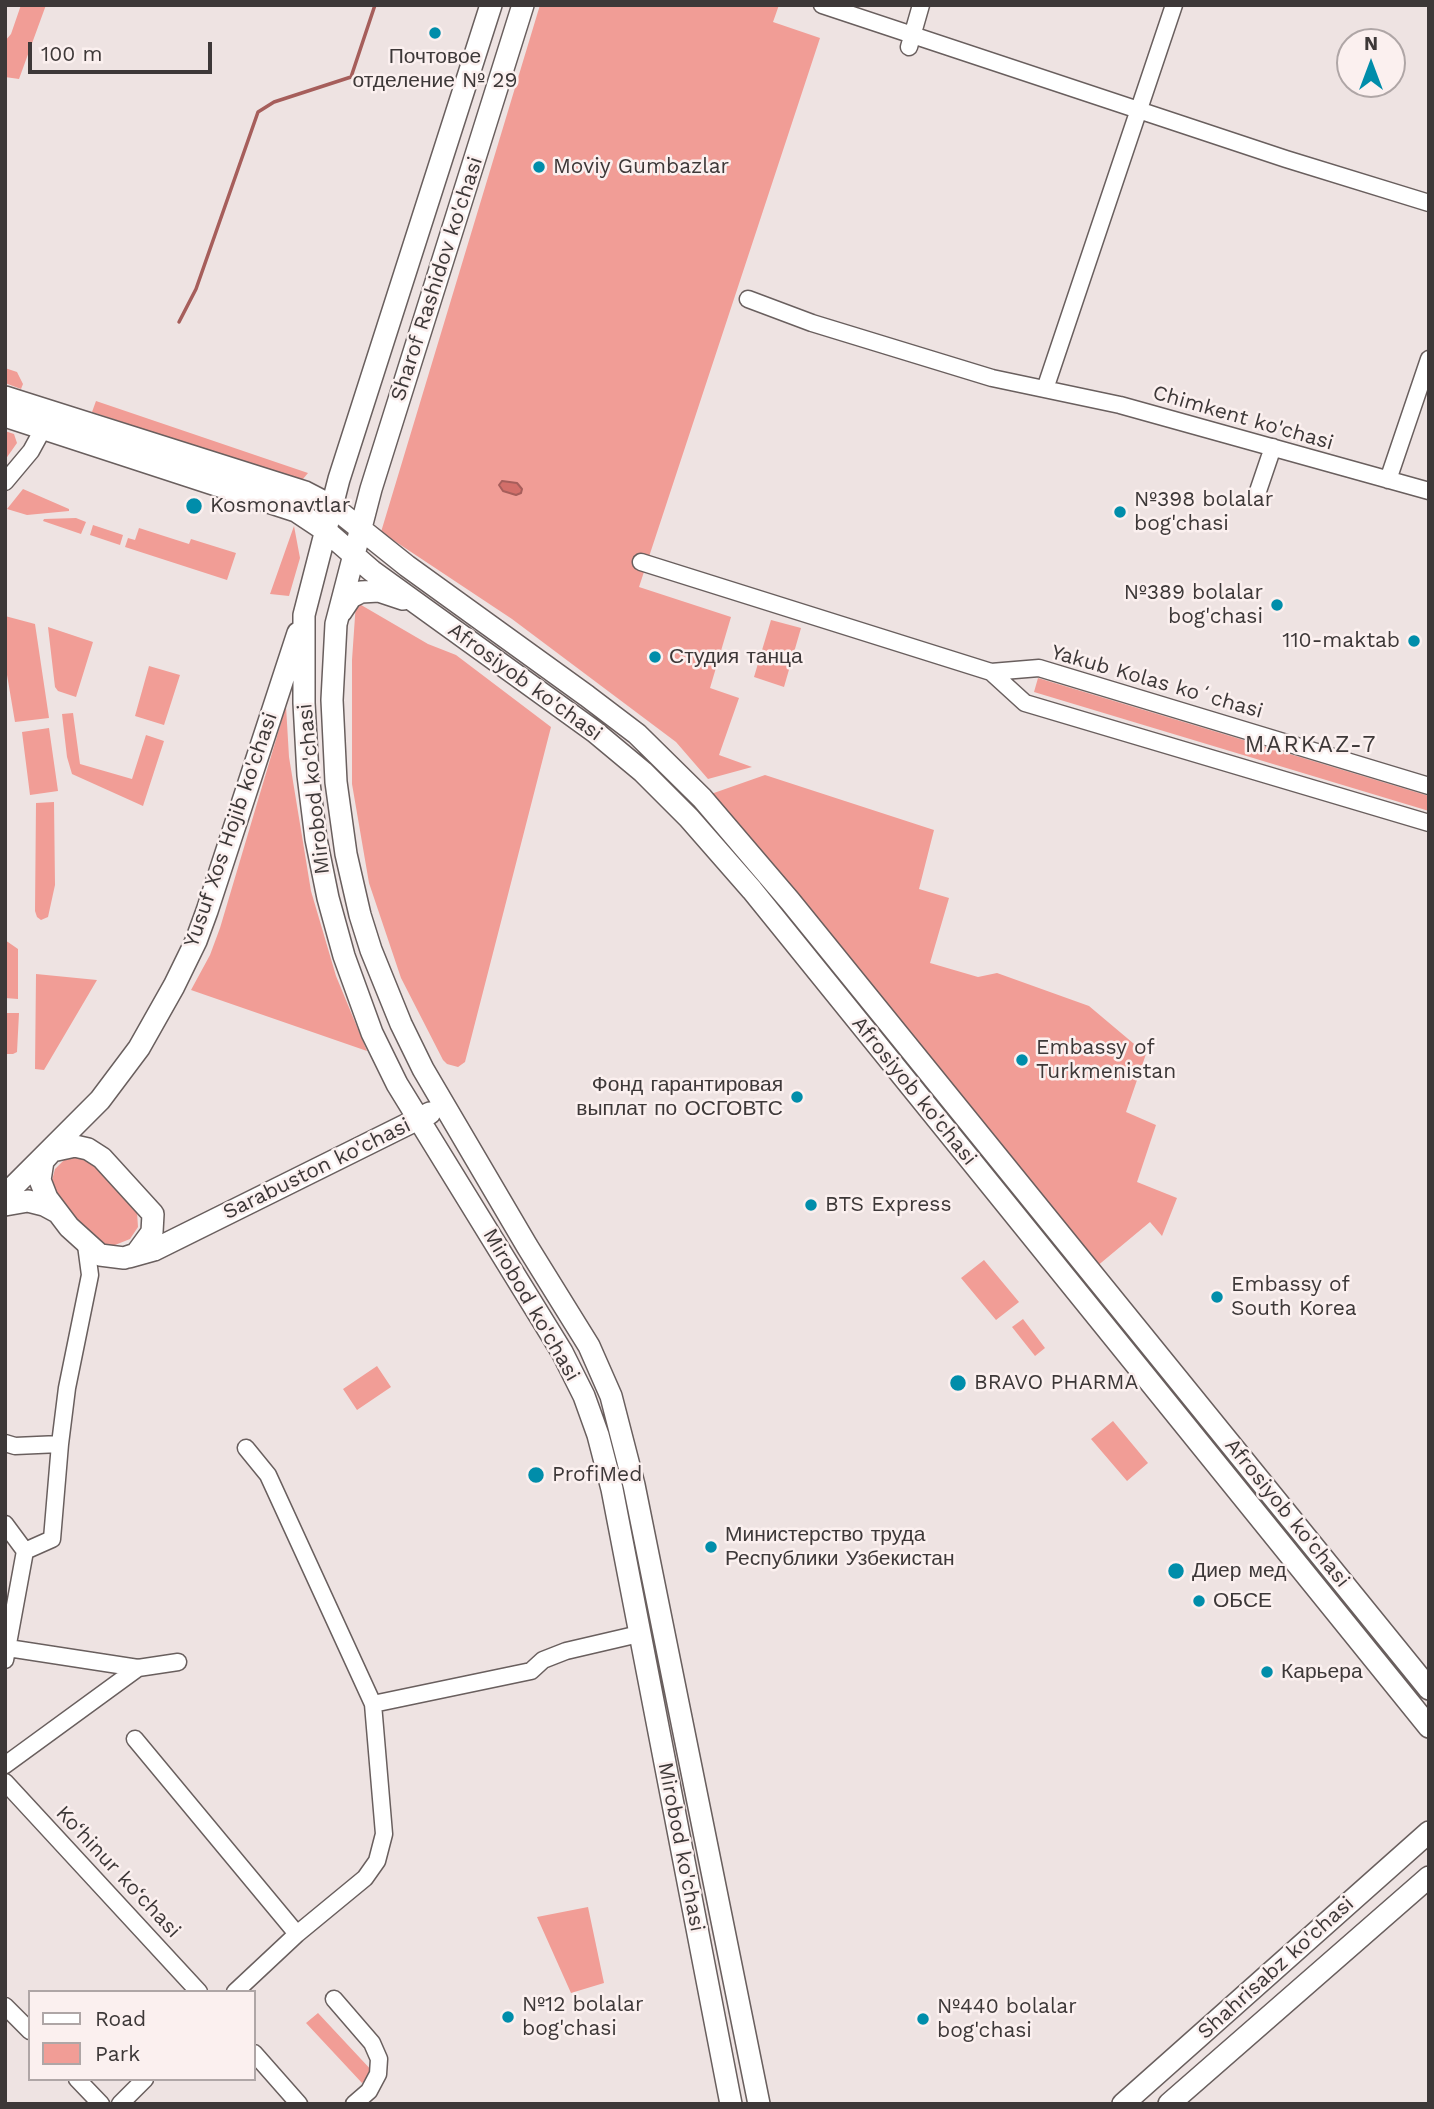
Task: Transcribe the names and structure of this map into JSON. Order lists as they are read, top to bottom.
{
  "streets": {
    "main road": [
      "Sharof Rashidov ko'chasi",
      "Afrosiyob ko'chasi",
      "Mirobod ko'chasi",
      "Yusuf Xos Hojib ko'chasi",
      "Sarabuston ko'chasi",
      "Shahrisabz ko'chasi"
    ],
    "street": ["Chimkent ko'chasi", "Yakub Kolas koʻchasi", "Ko‘hinur ko‘chasi"]
  },
  "crossings": [
    ["Sharof Rashidov ko'chasi", "Afrosiyob ko'chasi"],
    ["Sharof Rashidov ko'chasi", "Mirobod ko'chasi"],
    ["Afrosiyob ko'chasi", "Mirobod ko'chasi"],
    ["Mirobod ko'chasi", "Yusuf Xos Hojib ko'chasi"],
    ["Mirobod ko'chasi", "Sarabuston ko'chasi"],
    ["Yusuf Xos Hojib ko'chasi", "Sarabuston ko'chasi"]
  ],
  "districts": ["MARKAZ-7"],
  "places": [
    "Почтовое отделение № 29",
    "Moviy Gumbazlar",
    "Kosmonavtlar",
    "№398 bolalar bog'chasi",
    "№389 bolalar bog'chasi",
    "110-maktab",
    "Студия танца",
    "Embassy of Turkmenistan",
    "Фонд гарантировая выплат по ОСГОВТС",
    "BTS Express",
    "Embassy of South Korea",
    "BRAVO PHARMA",
    "ProfiMed",
    "Министерство труда Республики Узбекистан",
    "Диер мед",
    "ОБСЕ",
    "Карьера",
    "№12 bolalar bog'chasi",
    "№440 bolalar bog'chasi"
  ],
  "legend": ["Road", "Park"],
  "scale_bar": "100 m",
  "north": "top"
}
